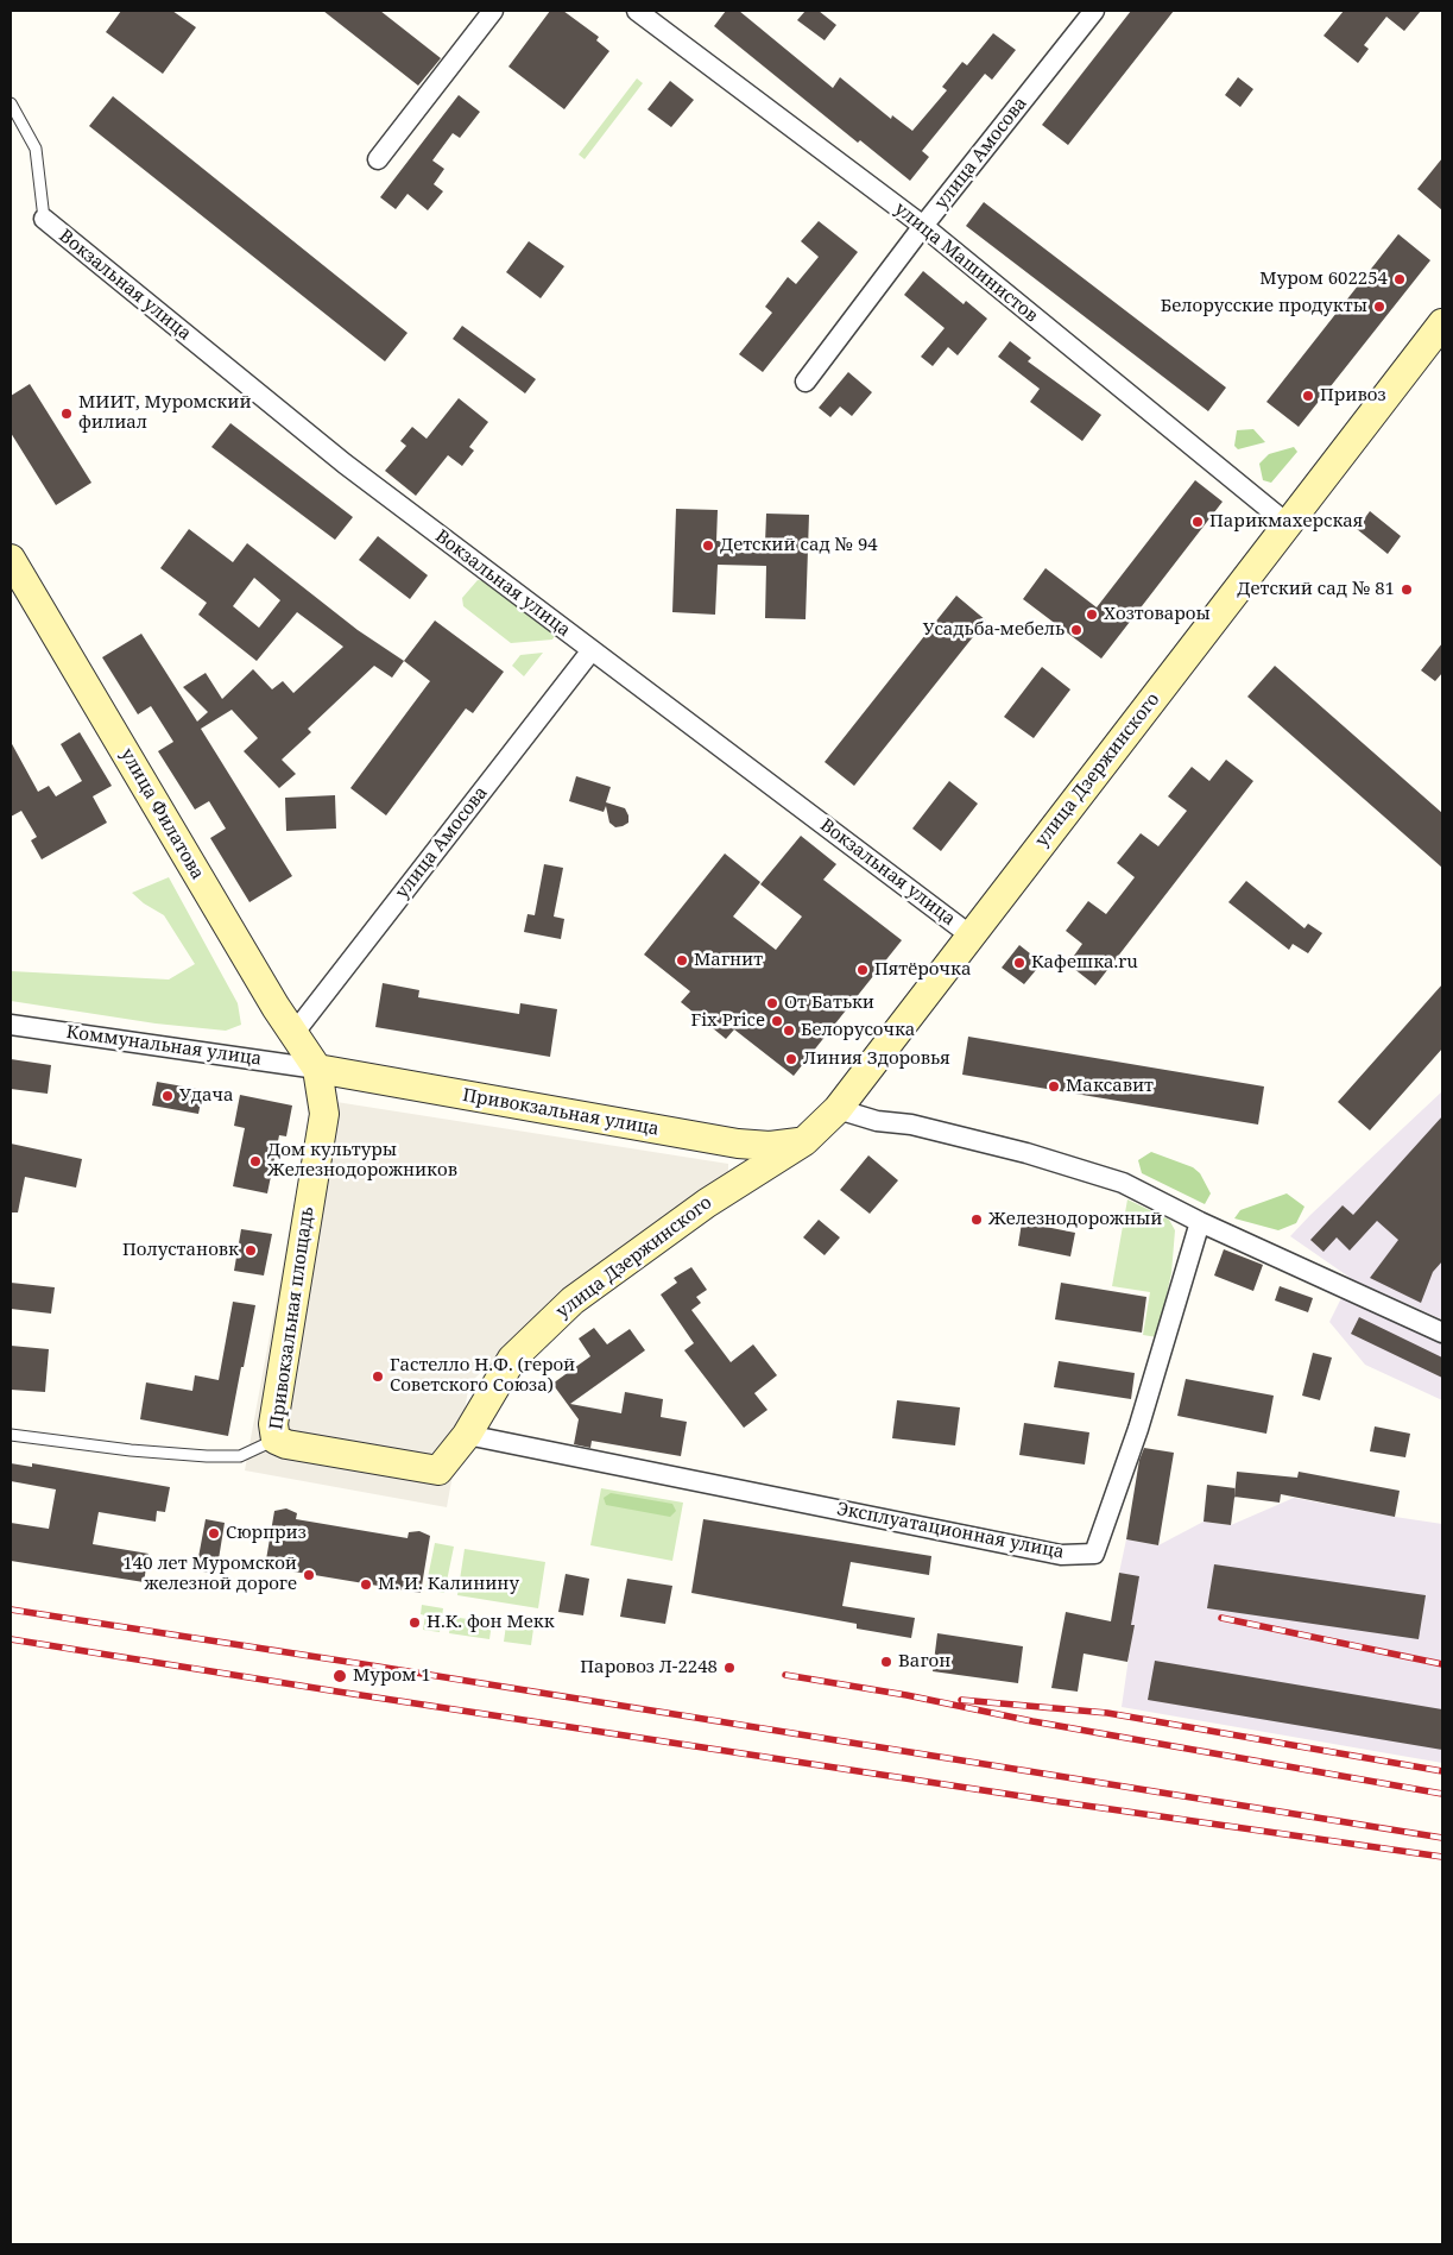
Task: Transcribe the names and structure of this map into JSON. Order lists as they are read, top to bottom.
{
  "streets": {
    "street": [
      "улица Амосова",
      "улица Машинистов",
      "Вокзальная улица",
      "улица Дзержинского",
      "улица Филатова",
      "Коммунальная улица",
      "Привокзальная улица",
      "Привокзальная площадь",
      "Эксплуатационная улица"
    ]
  },
  "crossings": [
    ["улица Амосова", "улица Машинистов"],
    ["улица Амосова", "Вокзальная улица"],
    ["улица Амосова", "улица Филатова"],
    ["улица Машинистов", "улица Дзержинского"],
    ["Вокзальная улица", "улица Дзержинского"],
    ["улица Дзержинского", "Привокзальная улица"],
    ["улица Дзержинского", "Привокзальная площадь"],
    ["улица Дзержинского", "Эксплуатационная улица"],
    ["улица Филатова", "Коммунальная улица"],
    ["улица Филатова", "Привокзальная улица"],
    ["улица Филатова", "Привокзальная площадь"],
    ["Коммунальная улица", "Привокзальная улица"],
    ["Коммунальная улица", "Привокзальная площадь"],
    ["Привокзальная улица", "Привокзальная площадь"]
  ],
  "places": [
    "Муром 602254",
    "Белорусские продукты",
    "Привоз",
    "МИИТ, Муромский филиал",
    "Парикмахерская",
    "Детский сад № 94",
    "Детский сад № 81",
    "Хозтовароы",
    "Усадьба-мебель",
    "Магнит",
    "Кафешка.ru",
    "Пятёрочка",
    "От Батьки",
    "Fix Price",
    "Белорусочка",
    "Линия Здоровья",
    "Максавит",
    "Удача",
    "Дом культуры Железнодорожников",
    "Железнодорожный",
    "Полустановк",
    "Гастелло Н.Ф. (герой Советского Союза)",
    "Сюрприз",
    "140 лет Муромской железной дороге",
    "М. И. Калинину",
    "Н.К. фон Мекк",
    "Вагон",
    "Паровоз Л-2248",
    "Муром 1"
  ]
}
